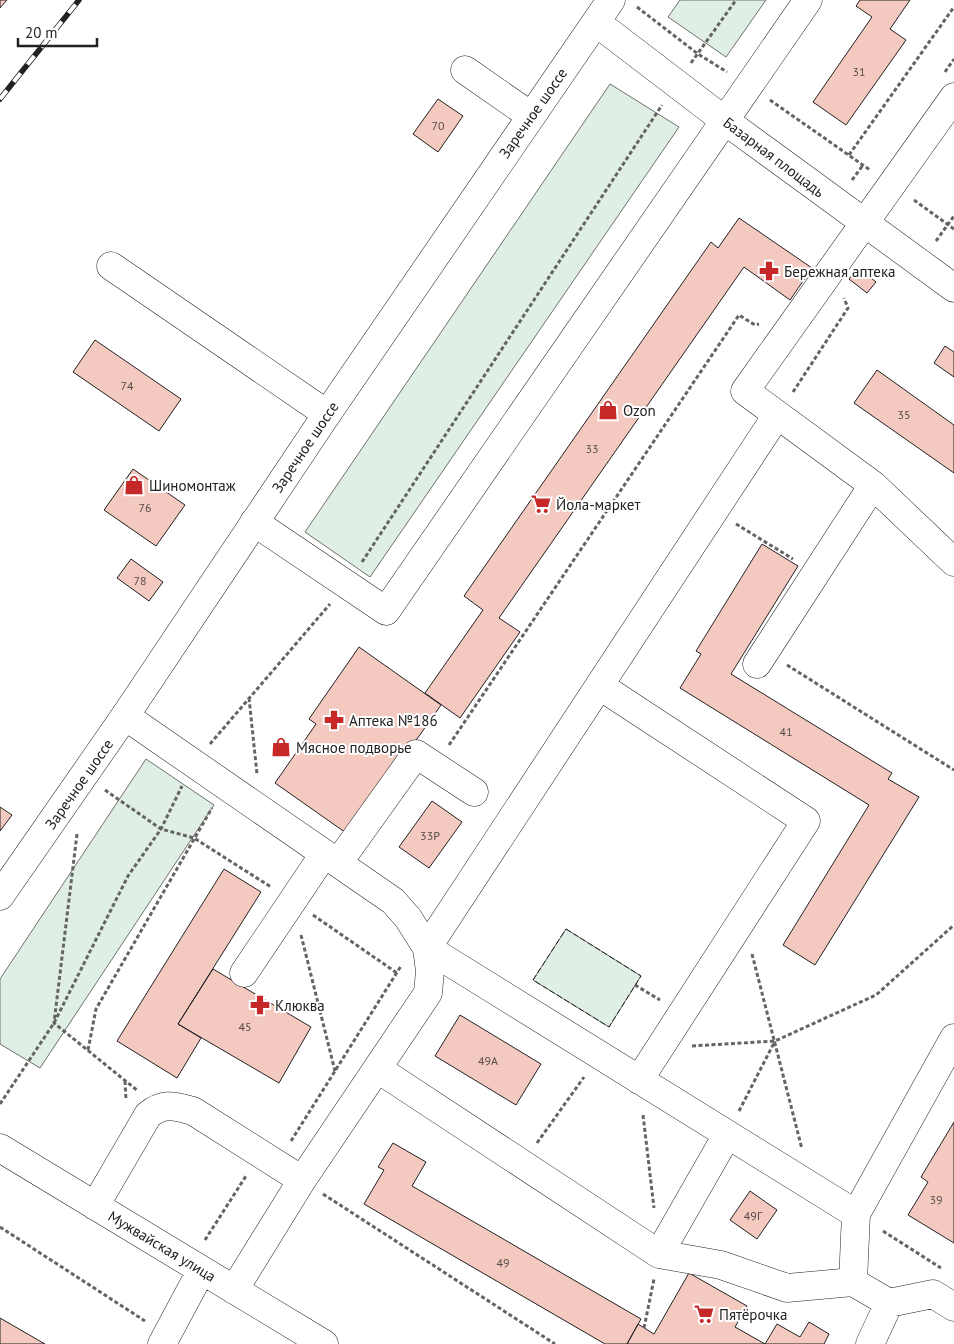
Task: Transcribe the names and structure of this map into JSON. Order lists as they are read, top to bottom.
{
  "streets": {
    "main road": ["Заречное шоссе", "Базарная площадь", "Мужвайская улица"]
  },
  "crossings": [
    ["Заречное шоссе", "Базарная площадь"]
  ],
  "places": {
    "pharmacy": ["Бережная аптека", "Аптека №186", "Клюква"],
    "shop": ["Ozon", "Шиномонтаж", "Мясное подворье"],
    "supermarket": ["Йола-маркет", "Пятёрочка"]
  },
  "house_numbers": [
    "31",
    "70",
    "74",
    "35",
    "33",
    "76",
    "78",
    "41",
    "33Р",
    "45",
    "49А",
    "39",
    "49Г",
    "49"
  ],
  "scale_bar": "20 m"
}
